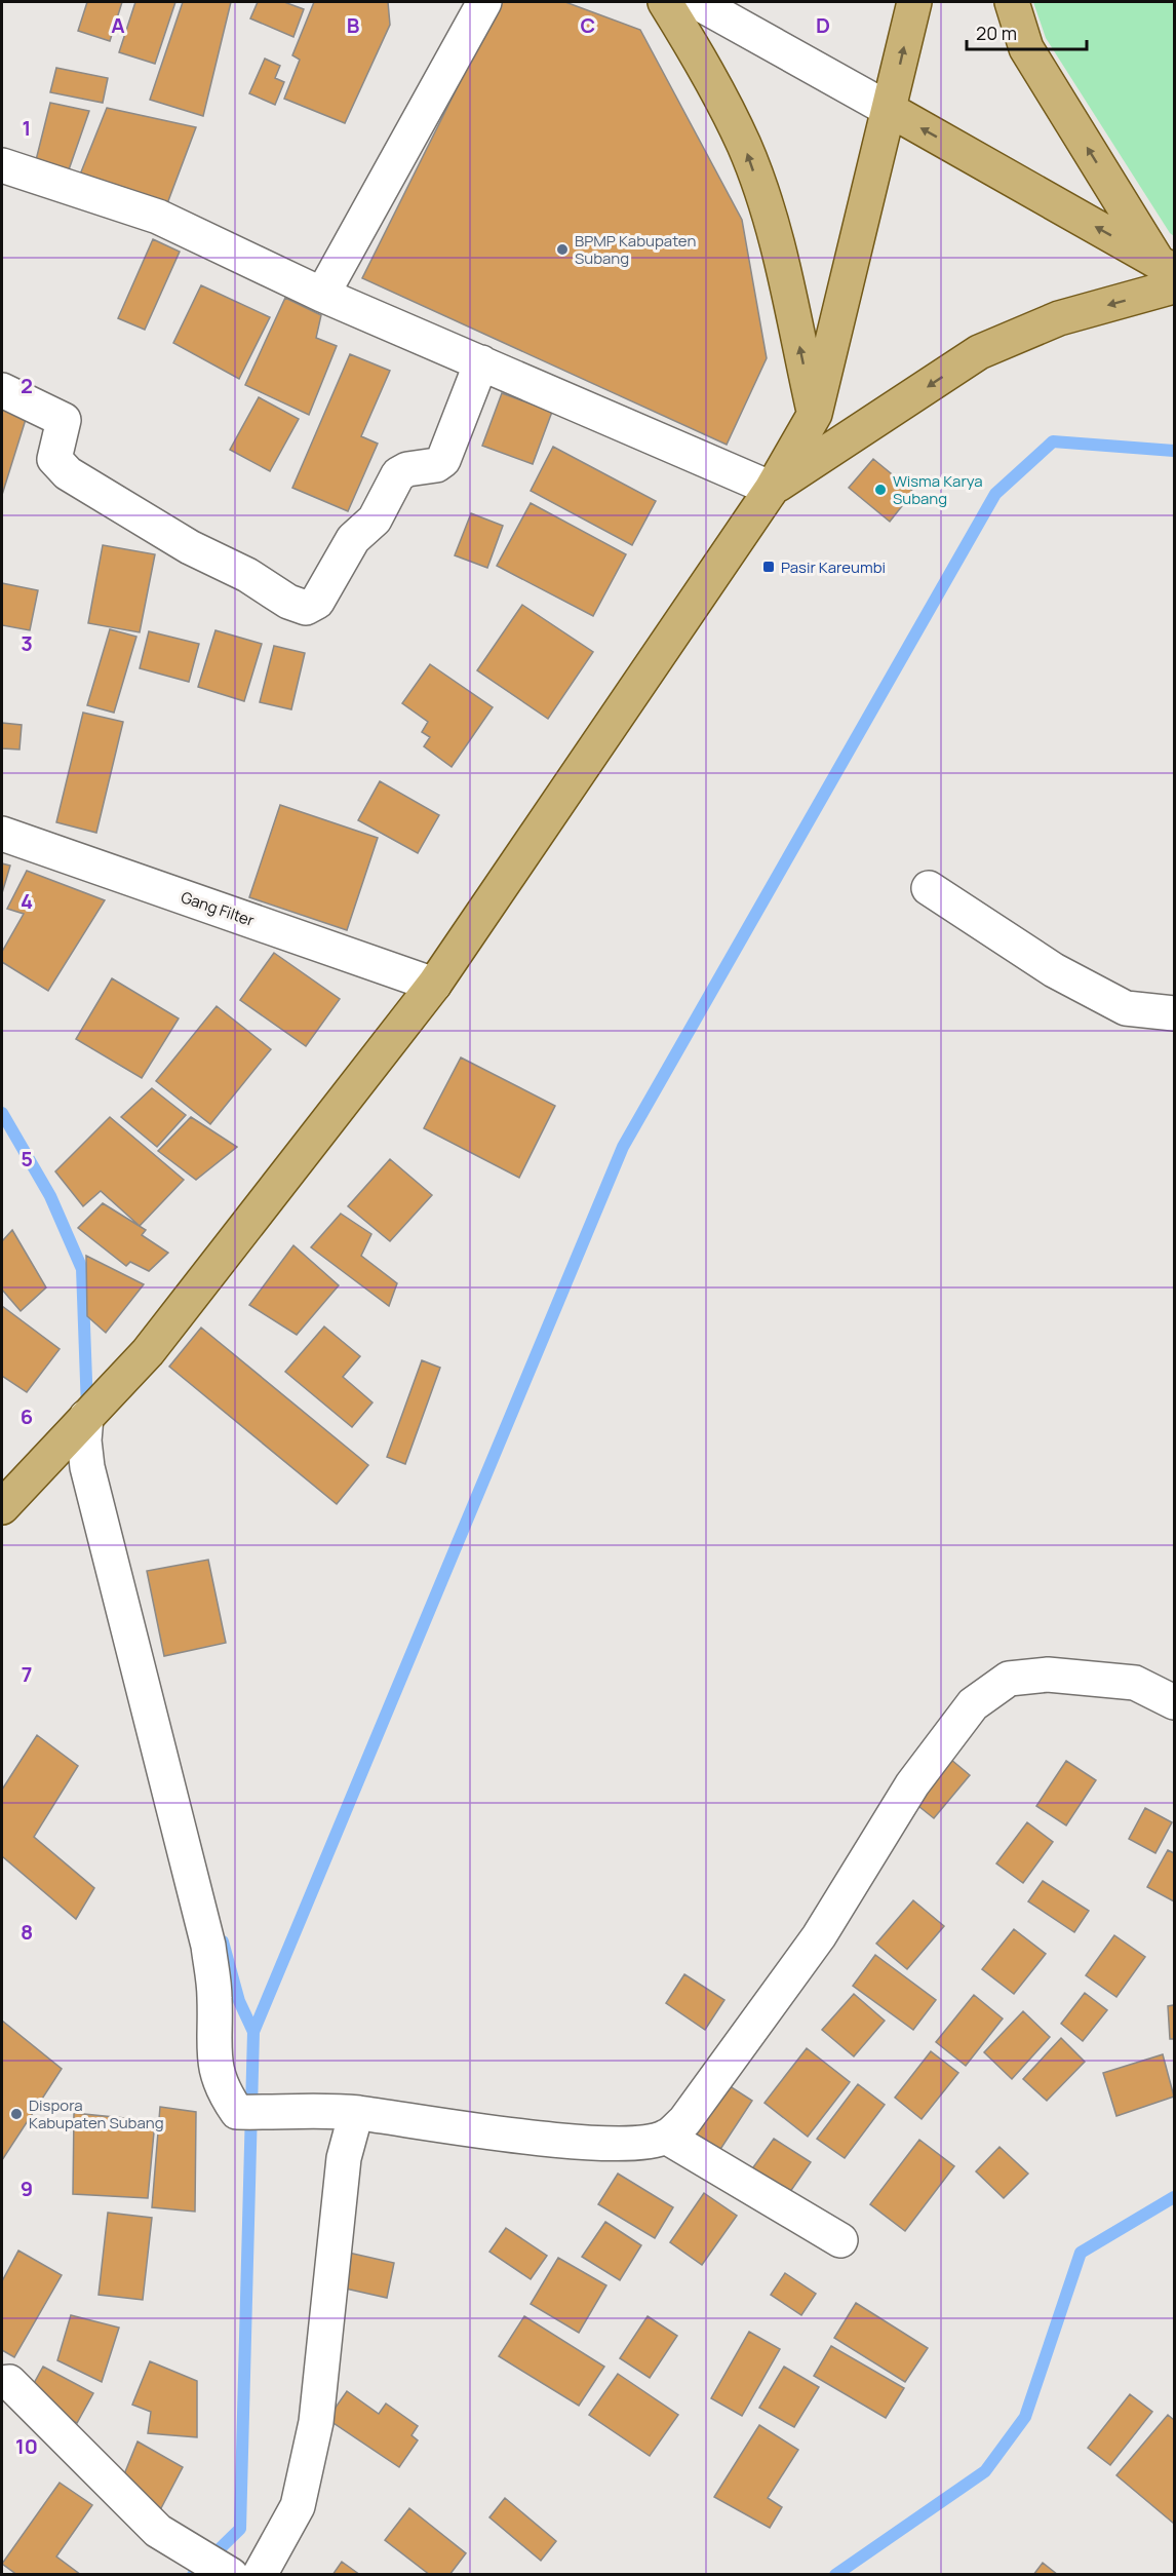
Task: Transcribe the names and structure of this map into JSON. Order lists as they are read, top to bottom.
{
  "streets": {
    "street": ["Gang Filter"]
  },
  "places": {
    "other": ["BPMP Kabupaten Subang", "Wisma Karya Subang", "Dispora Kabupaten Subang"],
    "transit": ["Pasir Kareumbi"]
  },
  "scale_bar": "20 m",
  "grid": {
    "columns": [
      "A",
      "B",
      "C",
      "D"
    ],
    "rows": [
      "1",
      "2",
      "3",
      "4",
      "5",
      "6",
      "7",
      "8",
      "9",
      "10"
    ]
  }
}
